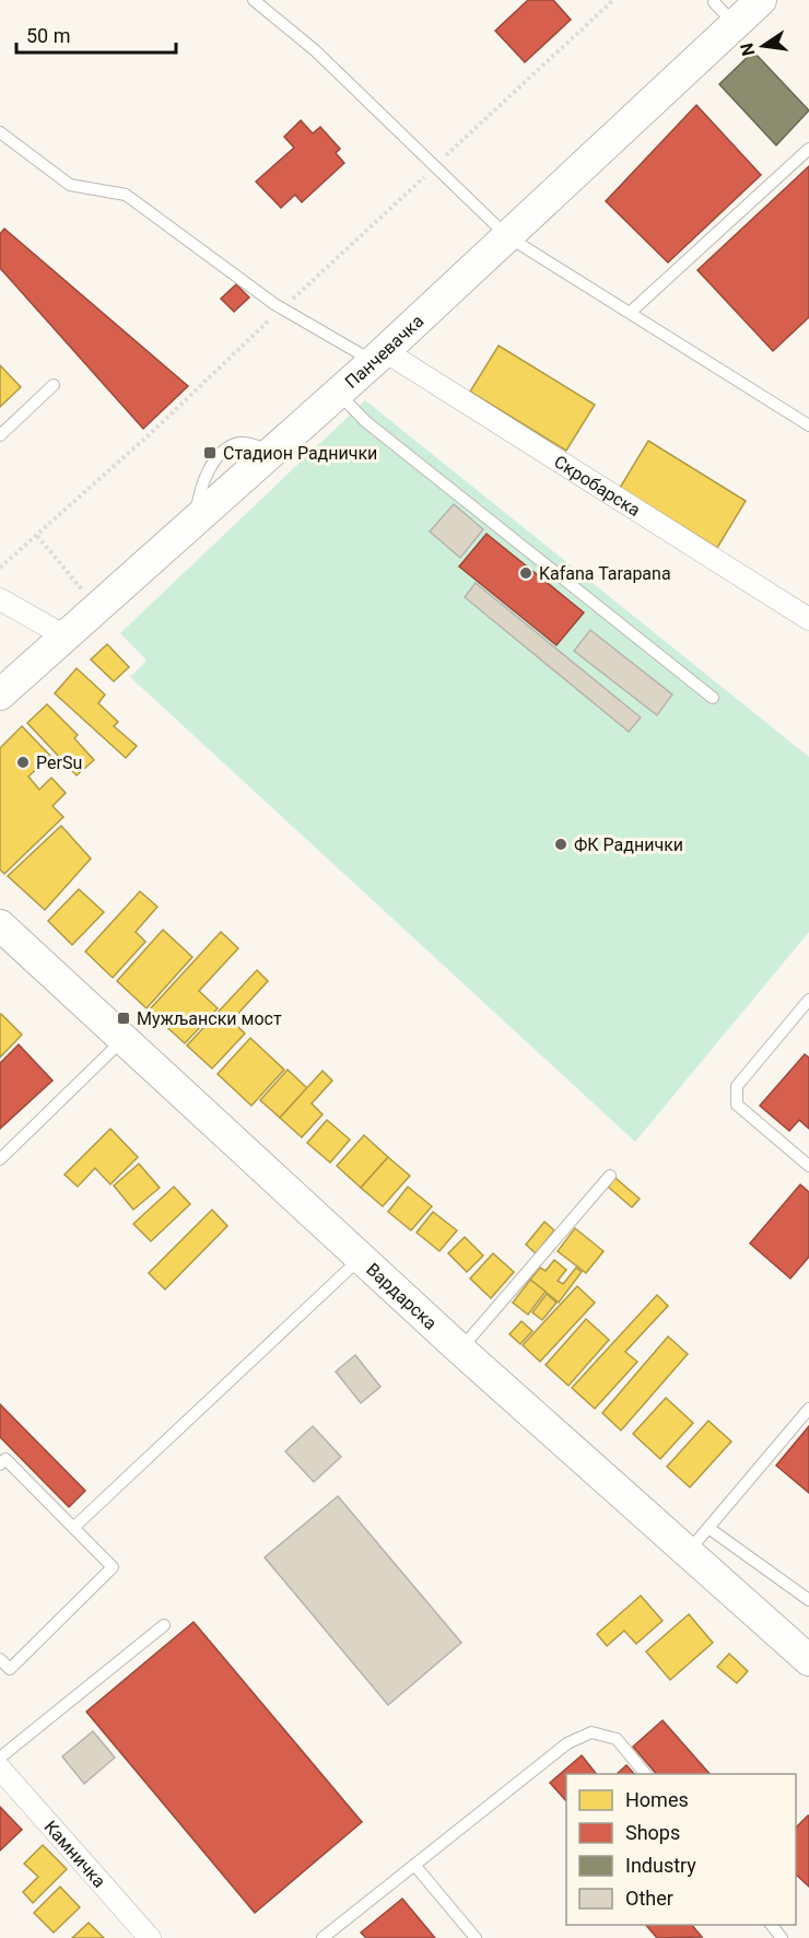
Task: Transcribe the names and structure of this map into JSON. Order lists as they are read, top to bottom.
{
  "streets": {
    "street": [
      "Панчевачка",
      "Скробарска",
      "Вардарска",
      "Камничка"
    ]
  },
  "crossings": [
    ["Панчевачка", "Скробарска"]
  ],
  "places": {
    "transit": ["Стадион Раднички", "Мужљански мост"],
    "other": ["Kafana Tarapana", "PerSu", "ФК Раднички"]
  },
  "legend": [
    "Homes",
    "Shops",
    "Industry",
    "Other"
  ],
  "scale_bar": "50 m",
  "north": "left"
}
